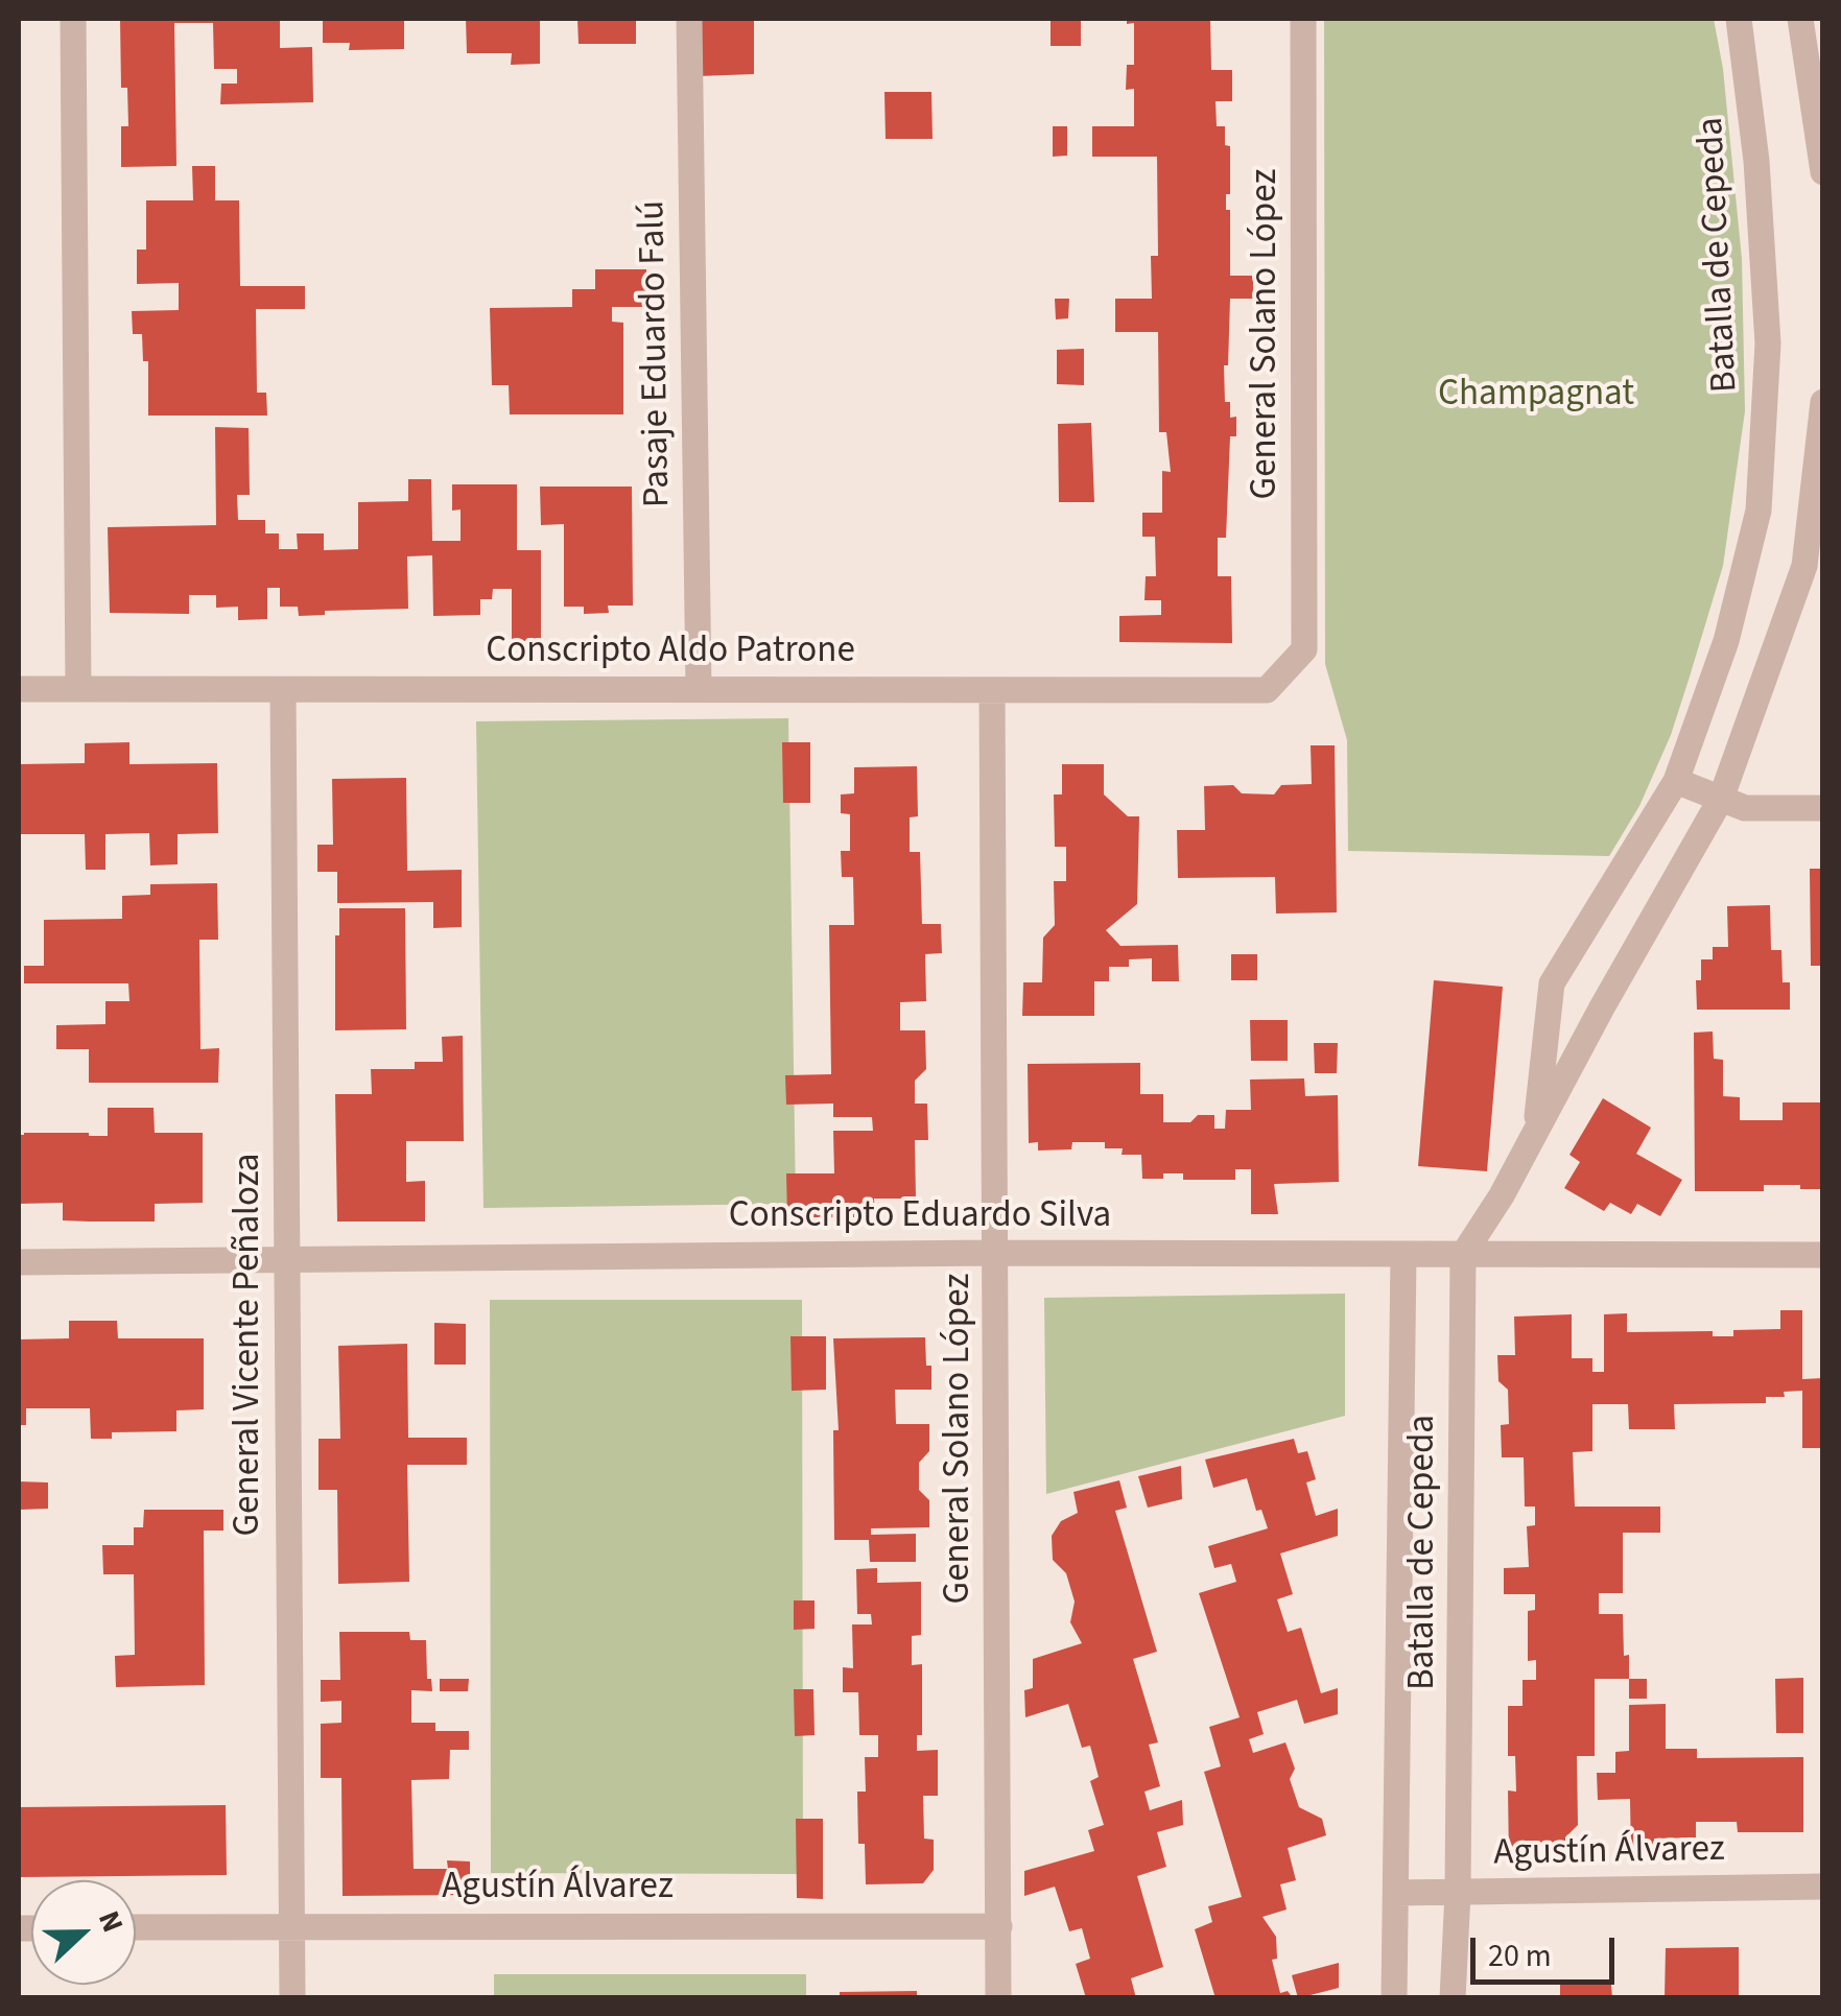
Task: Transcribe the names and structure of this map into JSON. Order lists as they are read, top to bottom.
{
  "streets": {
    "street": [
      "Batalla de Cepeda",
      "General Solano López",
      "Pasaje Eduardo Falú",
      "Conscripto Aldo Patrone",
      "Conscripto Eduardo Silva",
      "General Vicente Peñaloza",
      "Agustín Álvarez"
    ]
  },
  "crossings": [
    ["Batalla de Cepeda", "Conscripto Eduardo Silva"],
    ["Batalla de Cepeda", "Agustín Álvarez"],
    ["General Solano López", "Conscripto Aldo Patrone"],
    ["General Solano López", "Conscripto Eduardo Silva"],
    ["General Solano López", "Agustín Álvarez"],
    ["Pasaje Eduardo Falú", "Conscripto Aldo Patrone"],
    ["Conscripto Aldo Patrone", "General Vicente Peñaloza"],
    ["Conscripto Eduardo Silva", "General Vicente Peñaloza"],
    ["General Vicente Peñaloza", "Agustín Álvarez"]
  ],
  "parks": ["Champagnat"],
  "scale_bar": "20 m",
  "north": "right"
}
